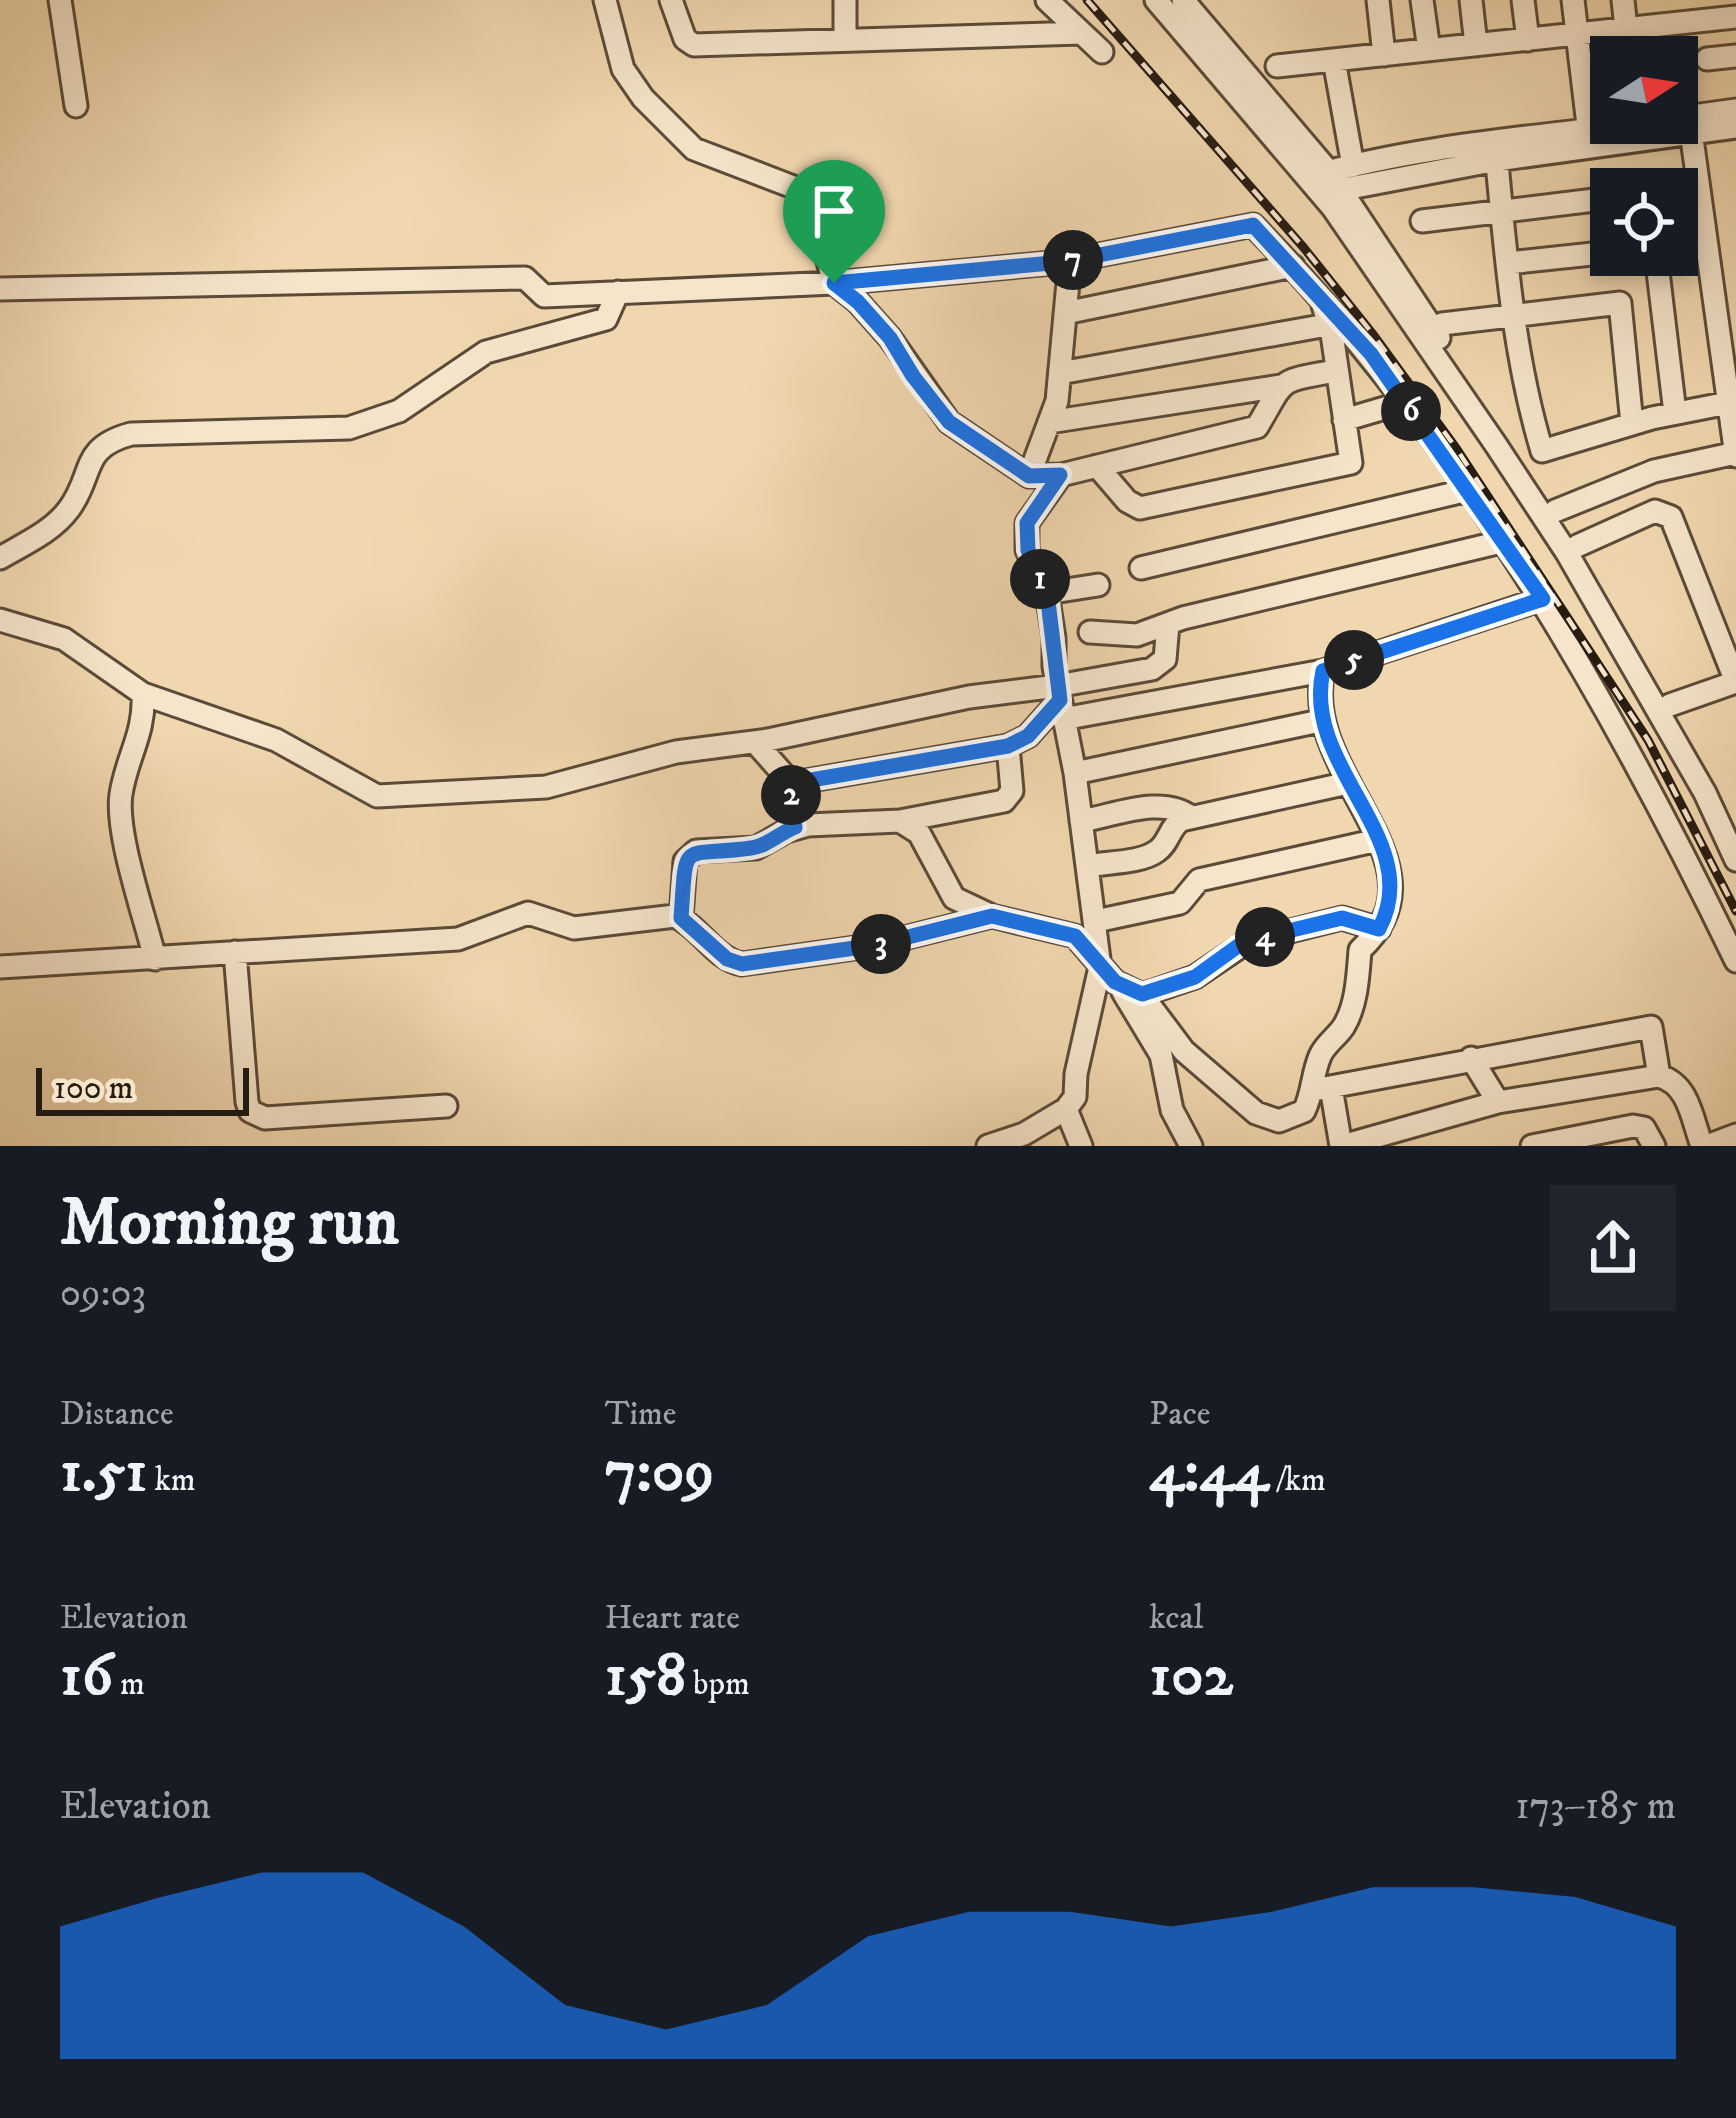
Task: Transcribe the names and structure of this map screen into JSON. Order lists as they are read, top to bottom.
{
  "scale_bar": "100 m",
  "north": "right",
  "page": {
    "pins": [
      "7",
      "6",
      "1",
      "5",
      "2",
      "4",
      "3"
    ],
    "scale": "100 m",
    "heading": ["Morning run", "09:03"],
    "stats": [
      ["Distance", "1.51 km"],
      ["Time", "7:09"],
      ["Pace", "4:44 /km"],
      ["Elevation", "16 m"],
      ["Heart rate", "158 bpm"],
      ["kcal", "102"]
    ],
    "chart": ["Elevation", "173–185 m"]
  }
}
